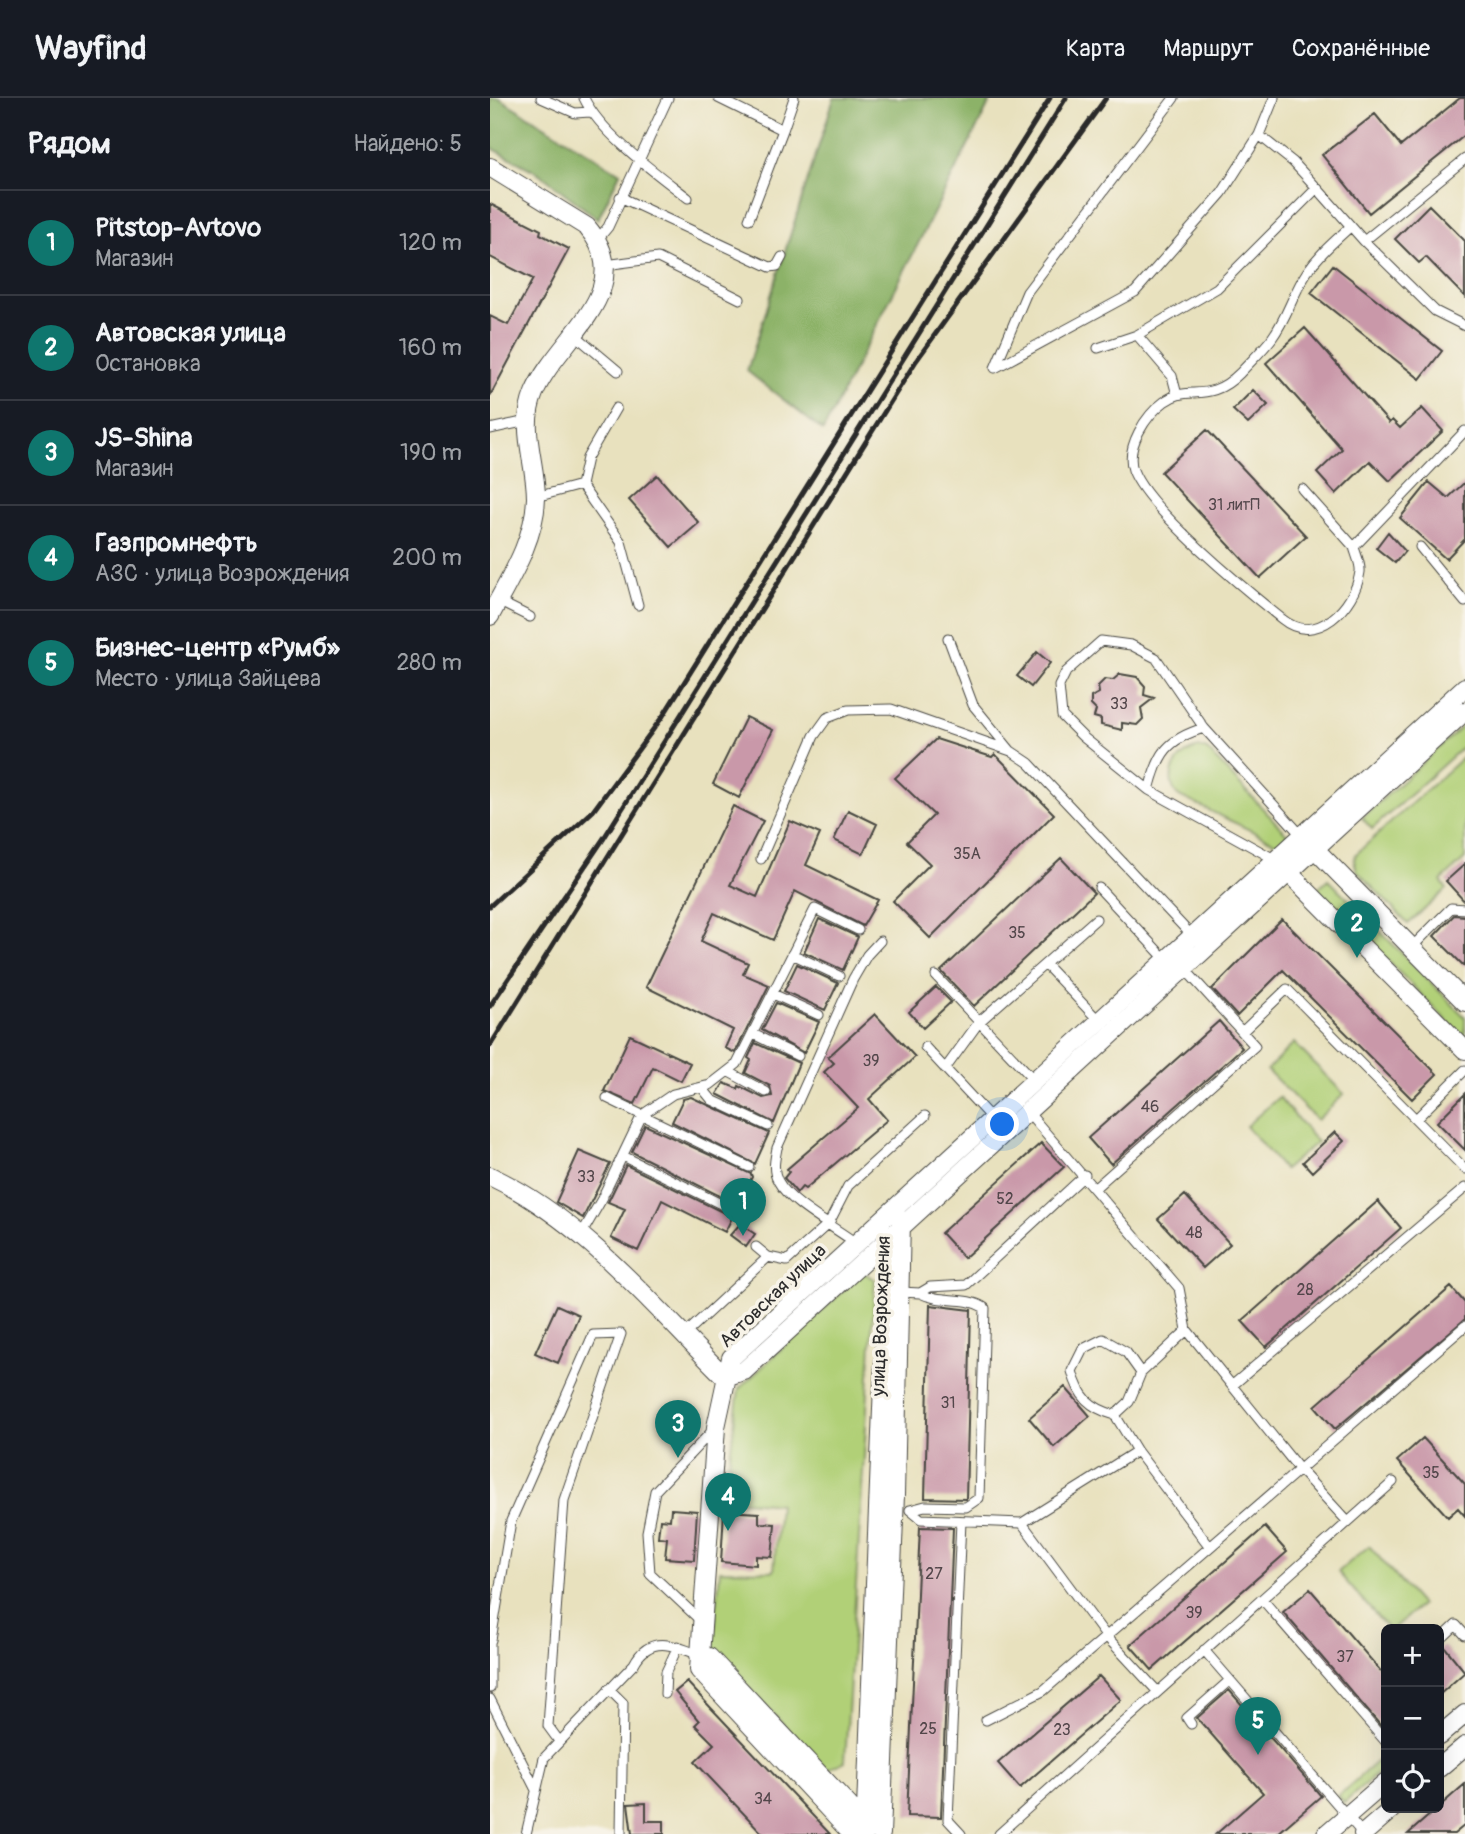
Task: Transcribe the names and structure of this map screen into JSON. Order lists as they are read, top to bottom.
{
  "streets": {
    "street": ["Автовская улица", "улица Возрождения"]
  },
  "crossings": [
    ["Автовская улица", "улица Возрождения"]
  ],
  "house_numbers": [
    "31 литП",
    "33",
    "35А",
    "35",
    "39",
    "46",
    "33",
    "52",
    "48",
    "28",
    "31",
    "35",
    "27",
    "39",
    "37",
    "25",
    "23",
    "34"
  ],
  "page": {
    "header": "Wayfind",
    "nav": ["Карта", "Маршрут", "Сохранённые"],
    "heading": ["Рядом", "Найдено: 5"],
    "list": [
      {
        "mark": "1",
        "name": "Pitstop-Avtovo",
        "note": "Магазин",
        "value": "120 m"
      },
      {
        "mark": "2",
        "name": "Автовская улица",
        "note": "Остановка",
        "value": "160 m"
      },
      {
        "mark": "3",
        "name": "JS-Shina",
        "note": "Магазин",
        "value": "190 m"
      },
      {
        "mark": "4",
        "name": "Газпромнефть",
        "note": "АЗС · улица Возрождения",
        "value": "200 m"
      },
      {
        "mark": "5",
        "name": "Бизнес-центр «Румб»",
        "note": "Место · улица Зайцева",
        "value": "280 m"
      }
    ],
    "pins": [
      "2",
      "1",
      "3",
      "4",
      "5"
    ],
    "map_buttons": ["+", "−"]
  }
}
